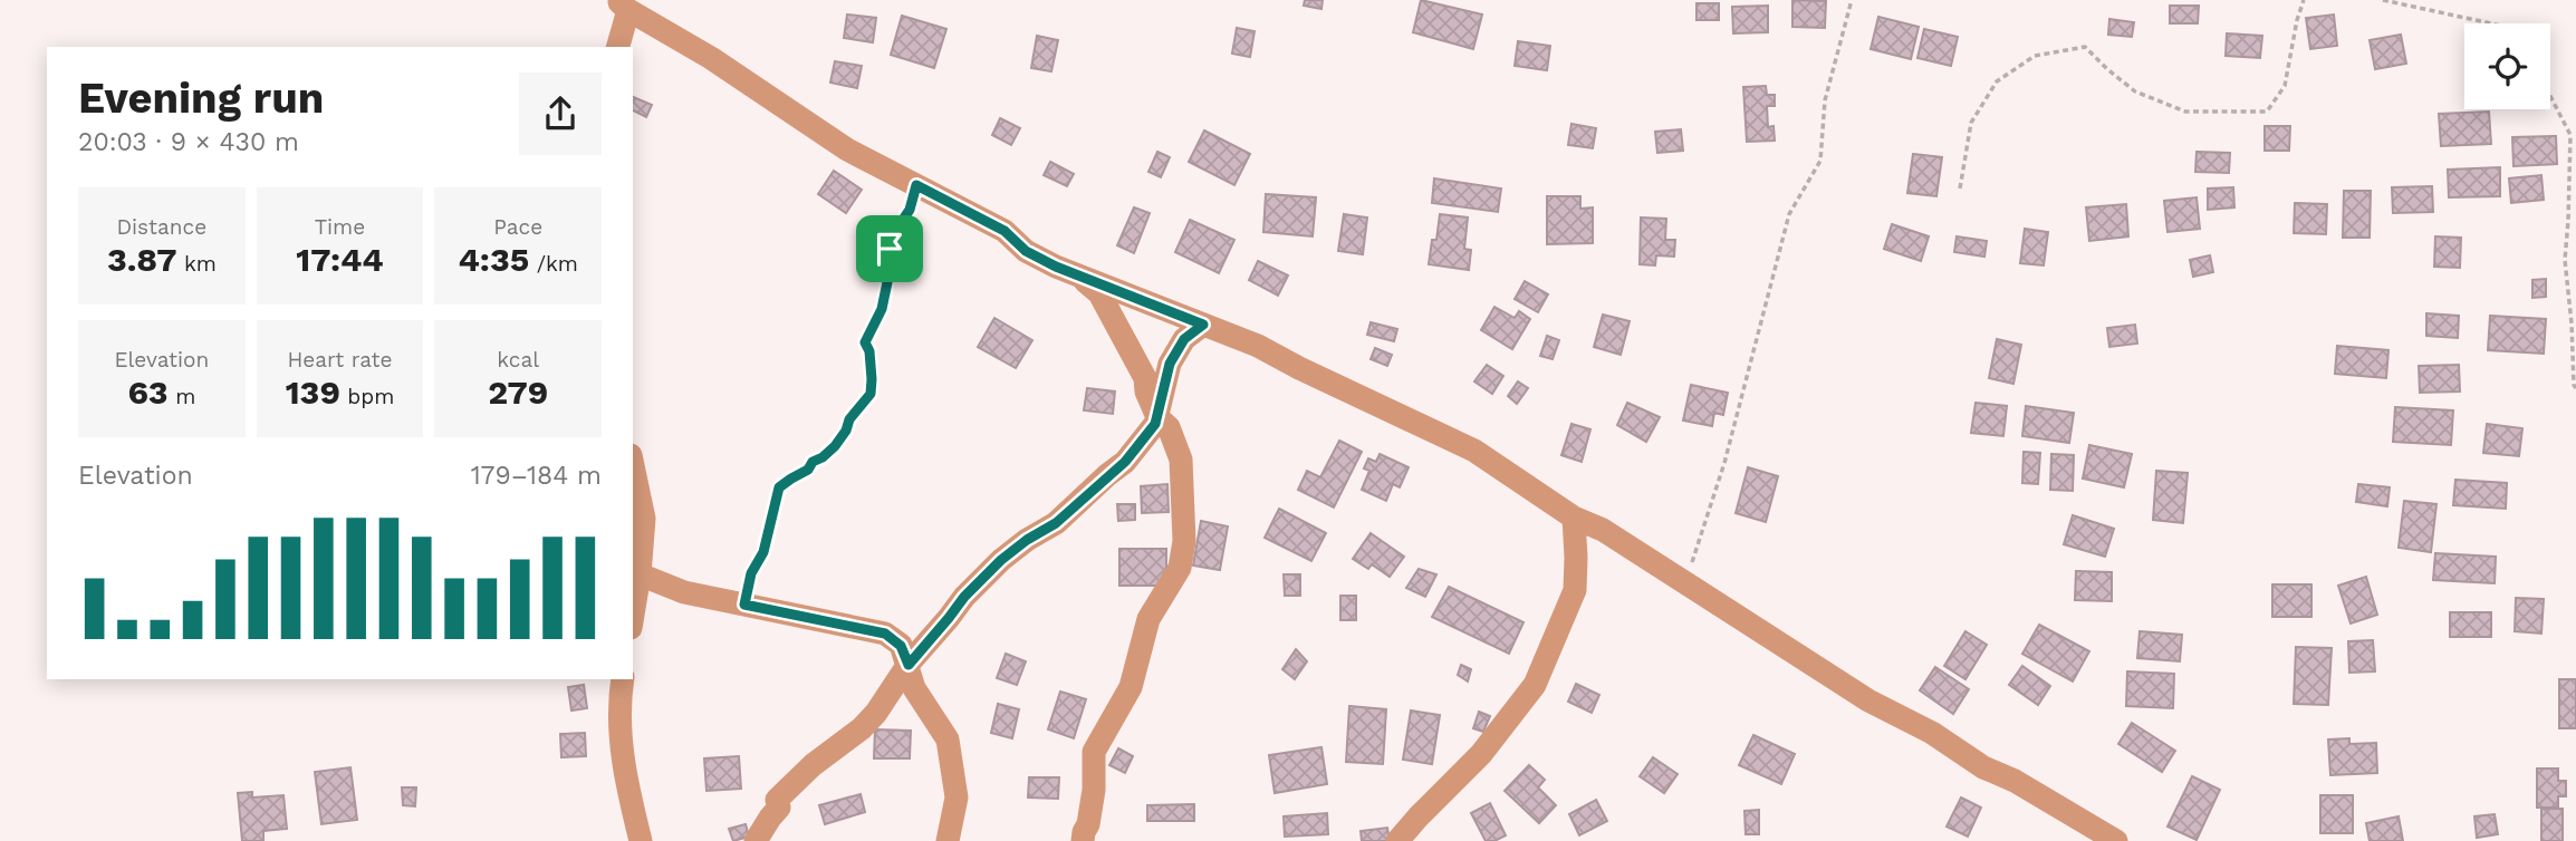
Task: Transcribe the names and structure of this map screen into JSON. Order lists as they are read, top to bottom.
{
  "page": {
    "heading": ["Evening run", "20:03 · 9 × 430 m"],
    "stats": [
      ["Distance", "3.87 km"],
      ["Time", "17:44"],
      ["Pace", "4:35 /km"],
      ["Elevation", "63 m"],
      ["Heart rate", "139 bpm"],
      ["kcal", "279"]
    ],
    "chart": ["Elevation", "179–184 m"]
  }
}
